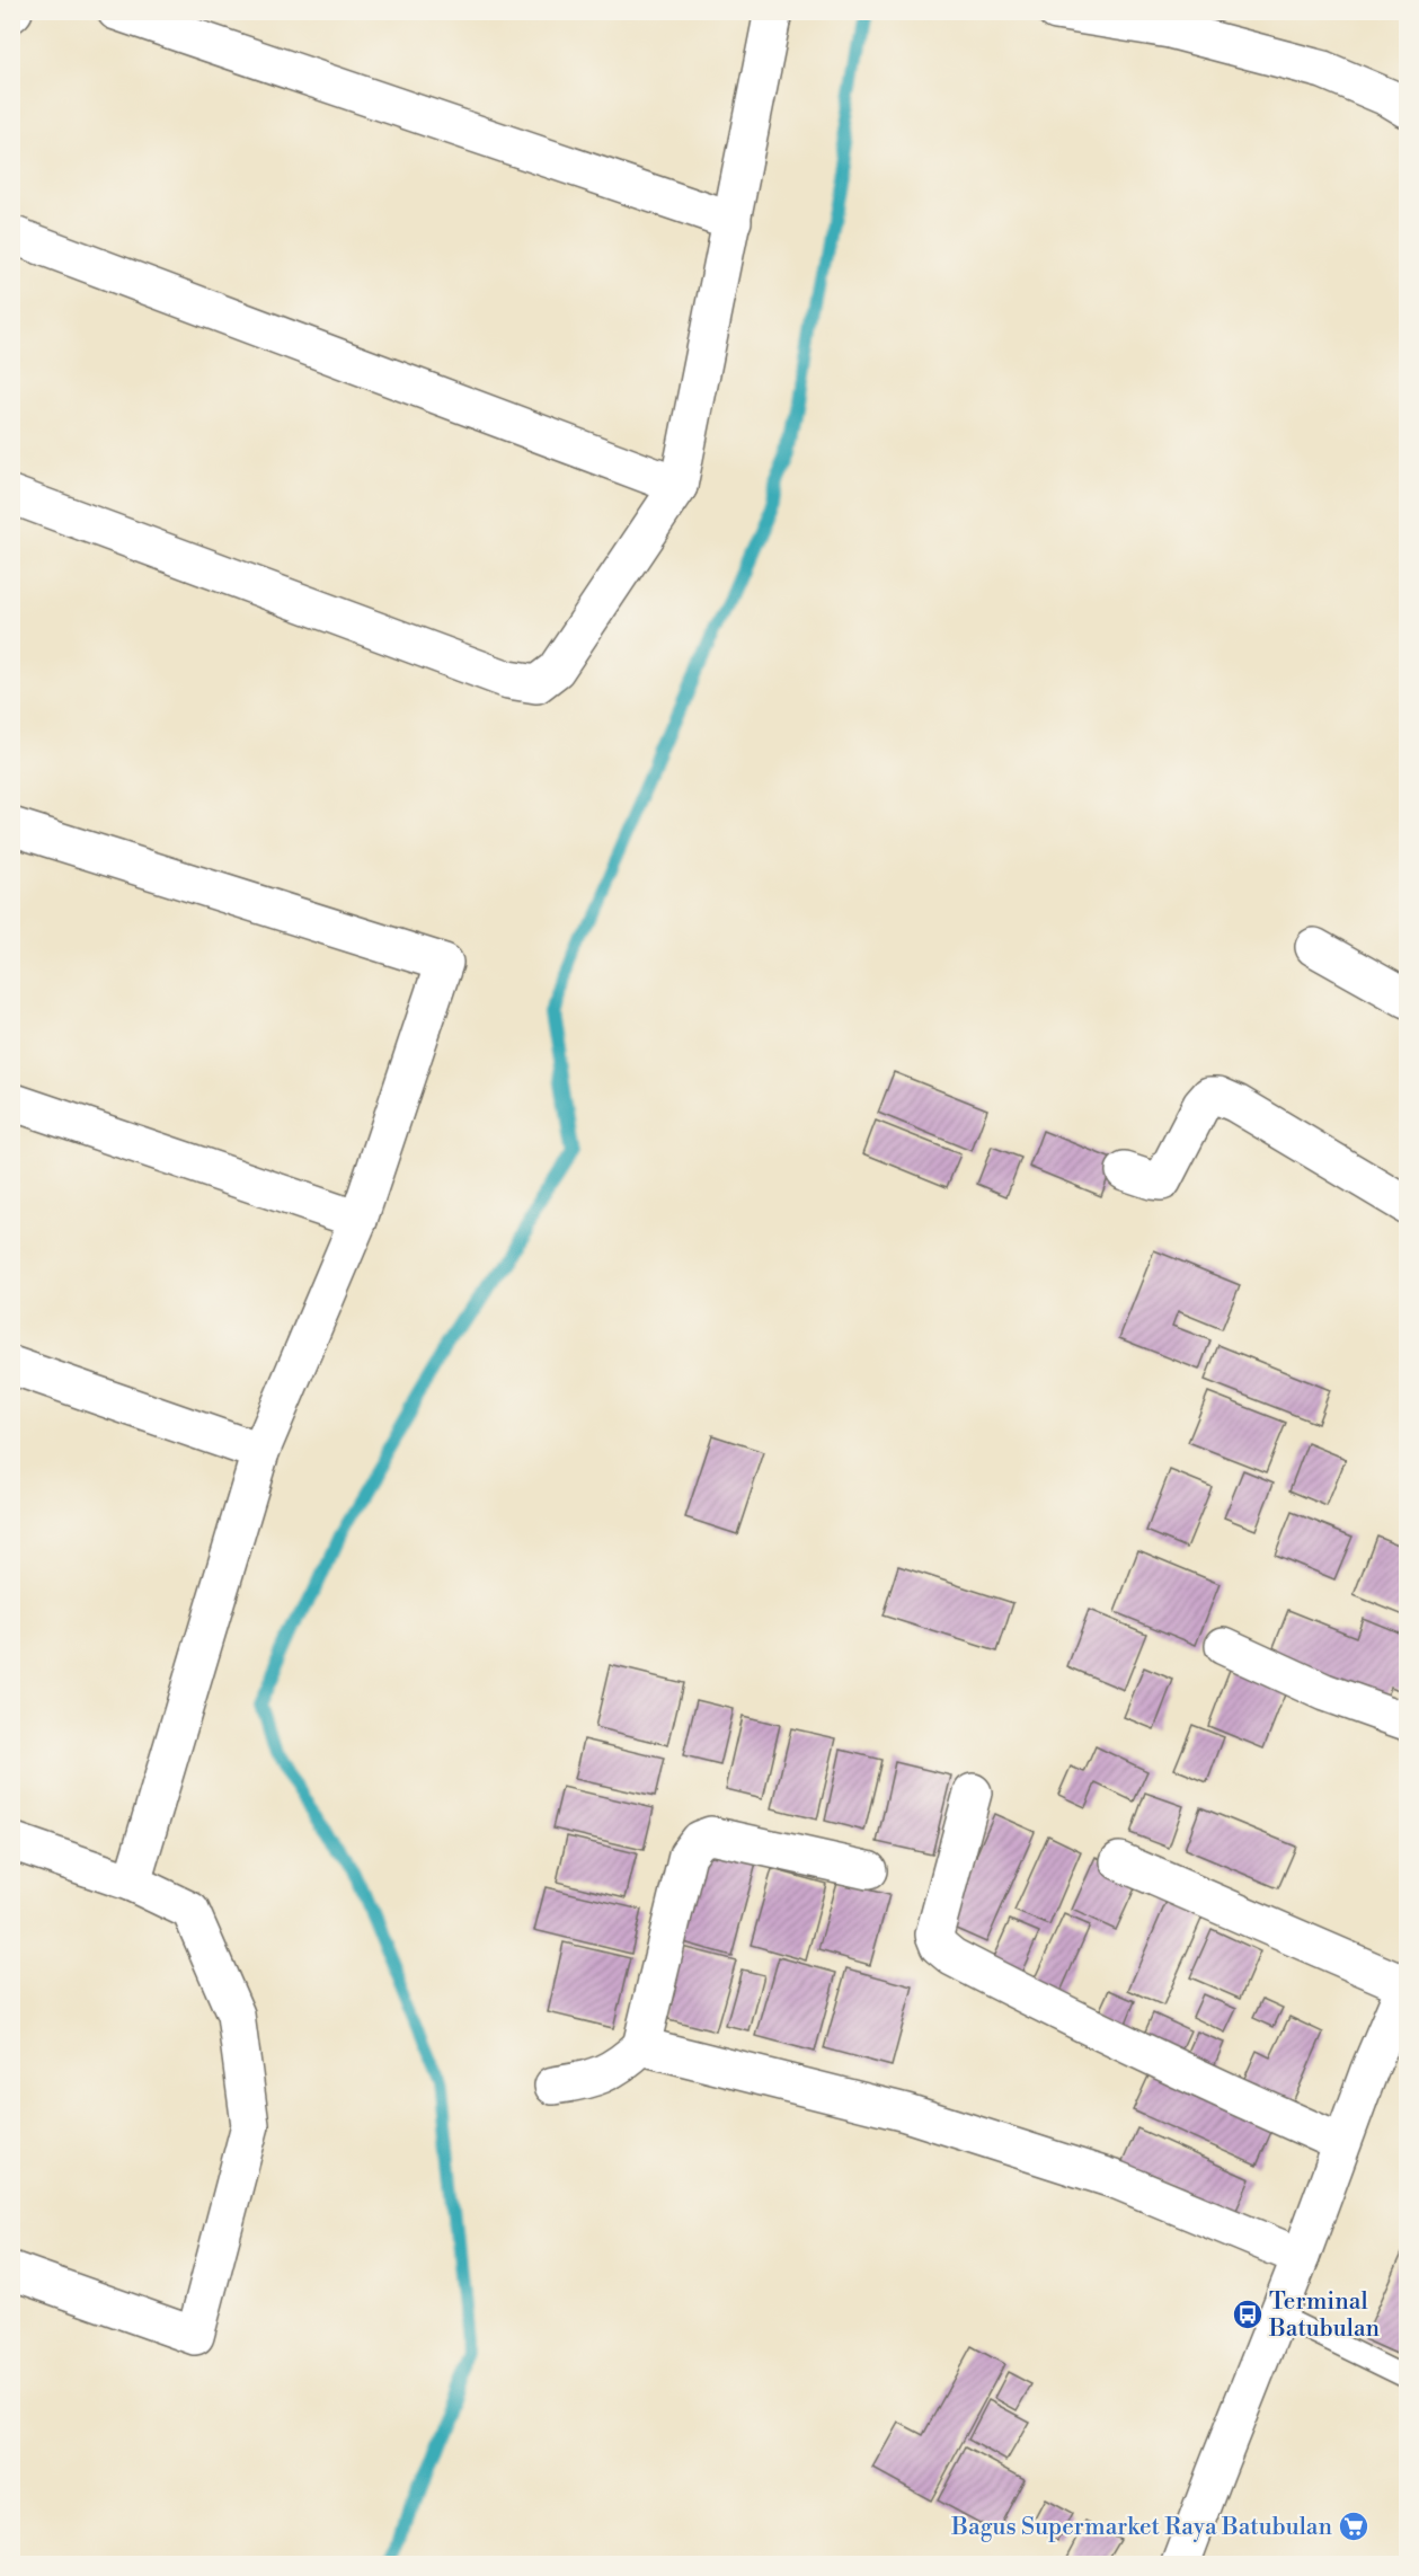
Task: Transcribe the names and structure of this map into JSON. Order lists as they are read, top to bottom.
{
  "places": {
    "bus stop": ["Terminal Batubulan"],
    "supermarket": ["Bagus Supermarket Raya Batubulan"]
  }
}
